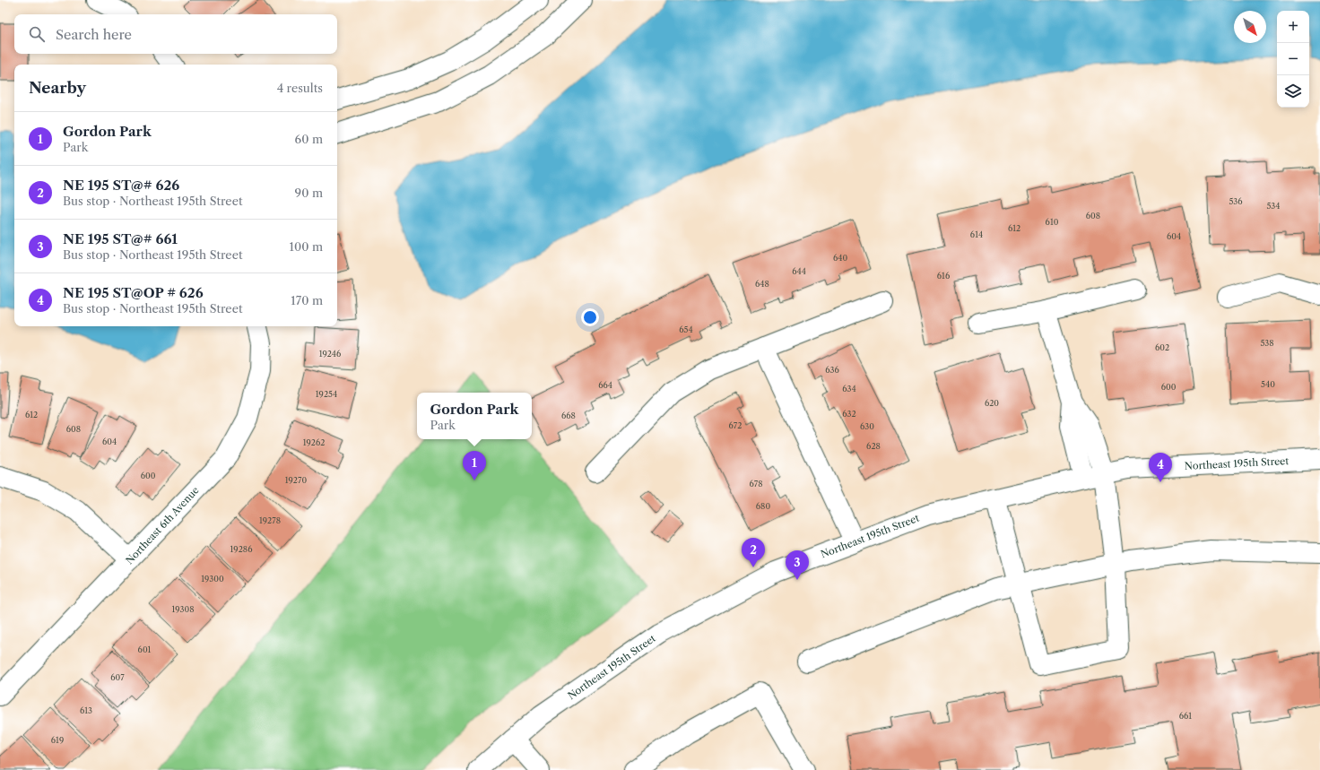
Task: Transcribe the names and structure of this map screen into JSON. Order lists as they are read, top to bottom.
{
  "streets": {
    "street": ["Northeast 195th Street", "Northeast 6th Avenue"]
  },
  "house_numbers": [
    "536",
    "534",
    "608",
    "610",
    "612",
    "614",
    "604",
    "640",
    "644",
    "616",
    "648",
    "654",
    "538",
    "602",
    "19246",
    "636",
    "540",
    "664",
    "600",
    "634",
    "19254",
    "620",
    "632",
    "612",
    "668",
    "672",
    "630",
    "608",
    "604",
    "19262",
    "628",
    "600",
    "19270",
    "678",
    "680",
    "19278",
    "19286",
    "19300",
    "19308",
    "601",
    "607",
    "613",
    "661",
    "619"
  ],
  "north": "bottom right",
  "page": {
    "map_buttons": ["+", "−"],
    "search": "Search here",
    "heading": ["Nearby", "4 results"],
    "list": [
      {
        "mark": "1",
        "name": "Gordon Park",
        "note": "Park",
        "value": "60 m"
      },
      {
        "mark": "2",
        "name": "NE 195 ST@# 626",
        "note": "Bus stop · Northeast 195th Street",
        "value": "90 m"
      },
      {
        "mark": "3",
        "name": "NE 195 ST@# 661",
        "note": "Bus stop · Northeast 195th Street",
        "value": "100 m"
      },
      {
        "mark": "4",
        "name": "NE 195 ST@OP # 626",
        "note": "Bus stop · Northeast 195th Street",
        "value": "170 m"
      }
    ],
    "popup": ["Gordon Park", "Park"],
    "pins": [
      "1",
      "4",
      "2",
      "3"
    ]
  }
}
